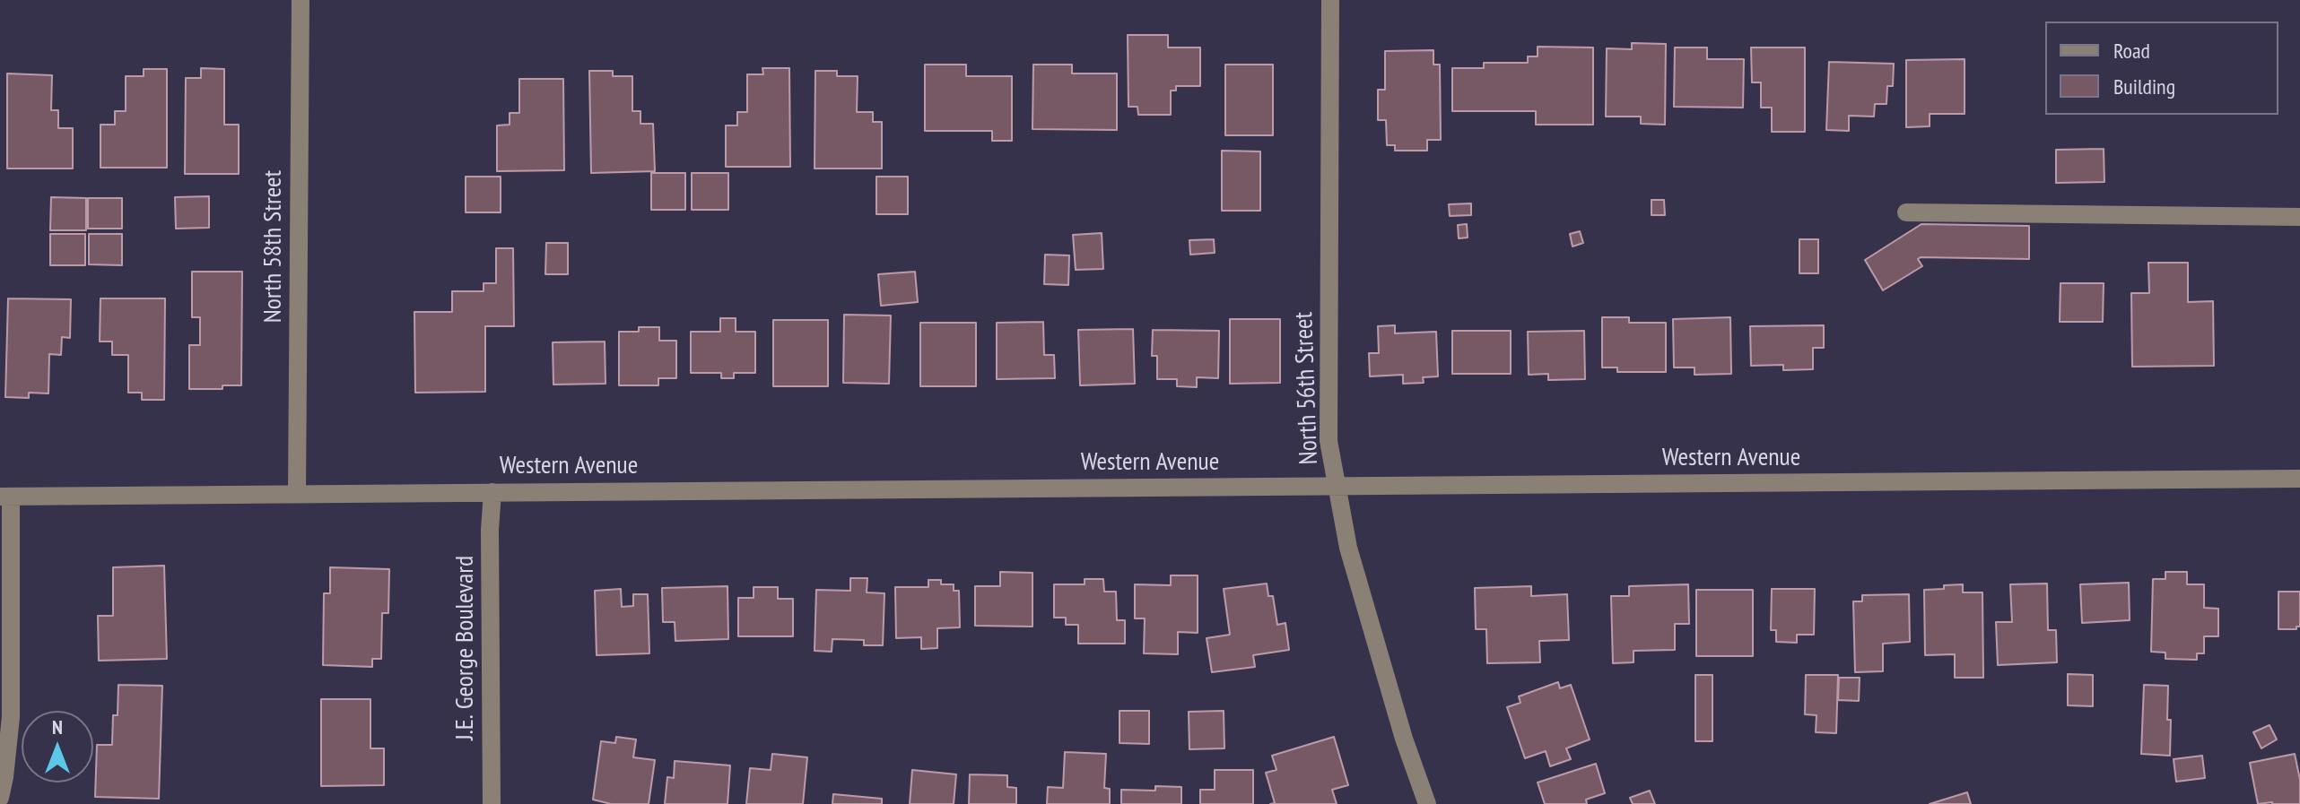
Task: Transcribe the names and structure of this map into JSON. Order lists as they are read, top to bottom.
{
  "streets": {
    "street": [
      "North 58th Street",
      "North 56th Street",
      "Western Avenue",
      "J.E. George Boulevard"
    ]
  },
  "crossings": [
    ["North 58th Street", "Western Avenue"],
    ["North 56th Street", "Western Avenue"],
    ["Western Avenue", "J.E. George Boulevard"]
  ],
  "legend": ["Road", "Building"],
  "north": "top"
}
